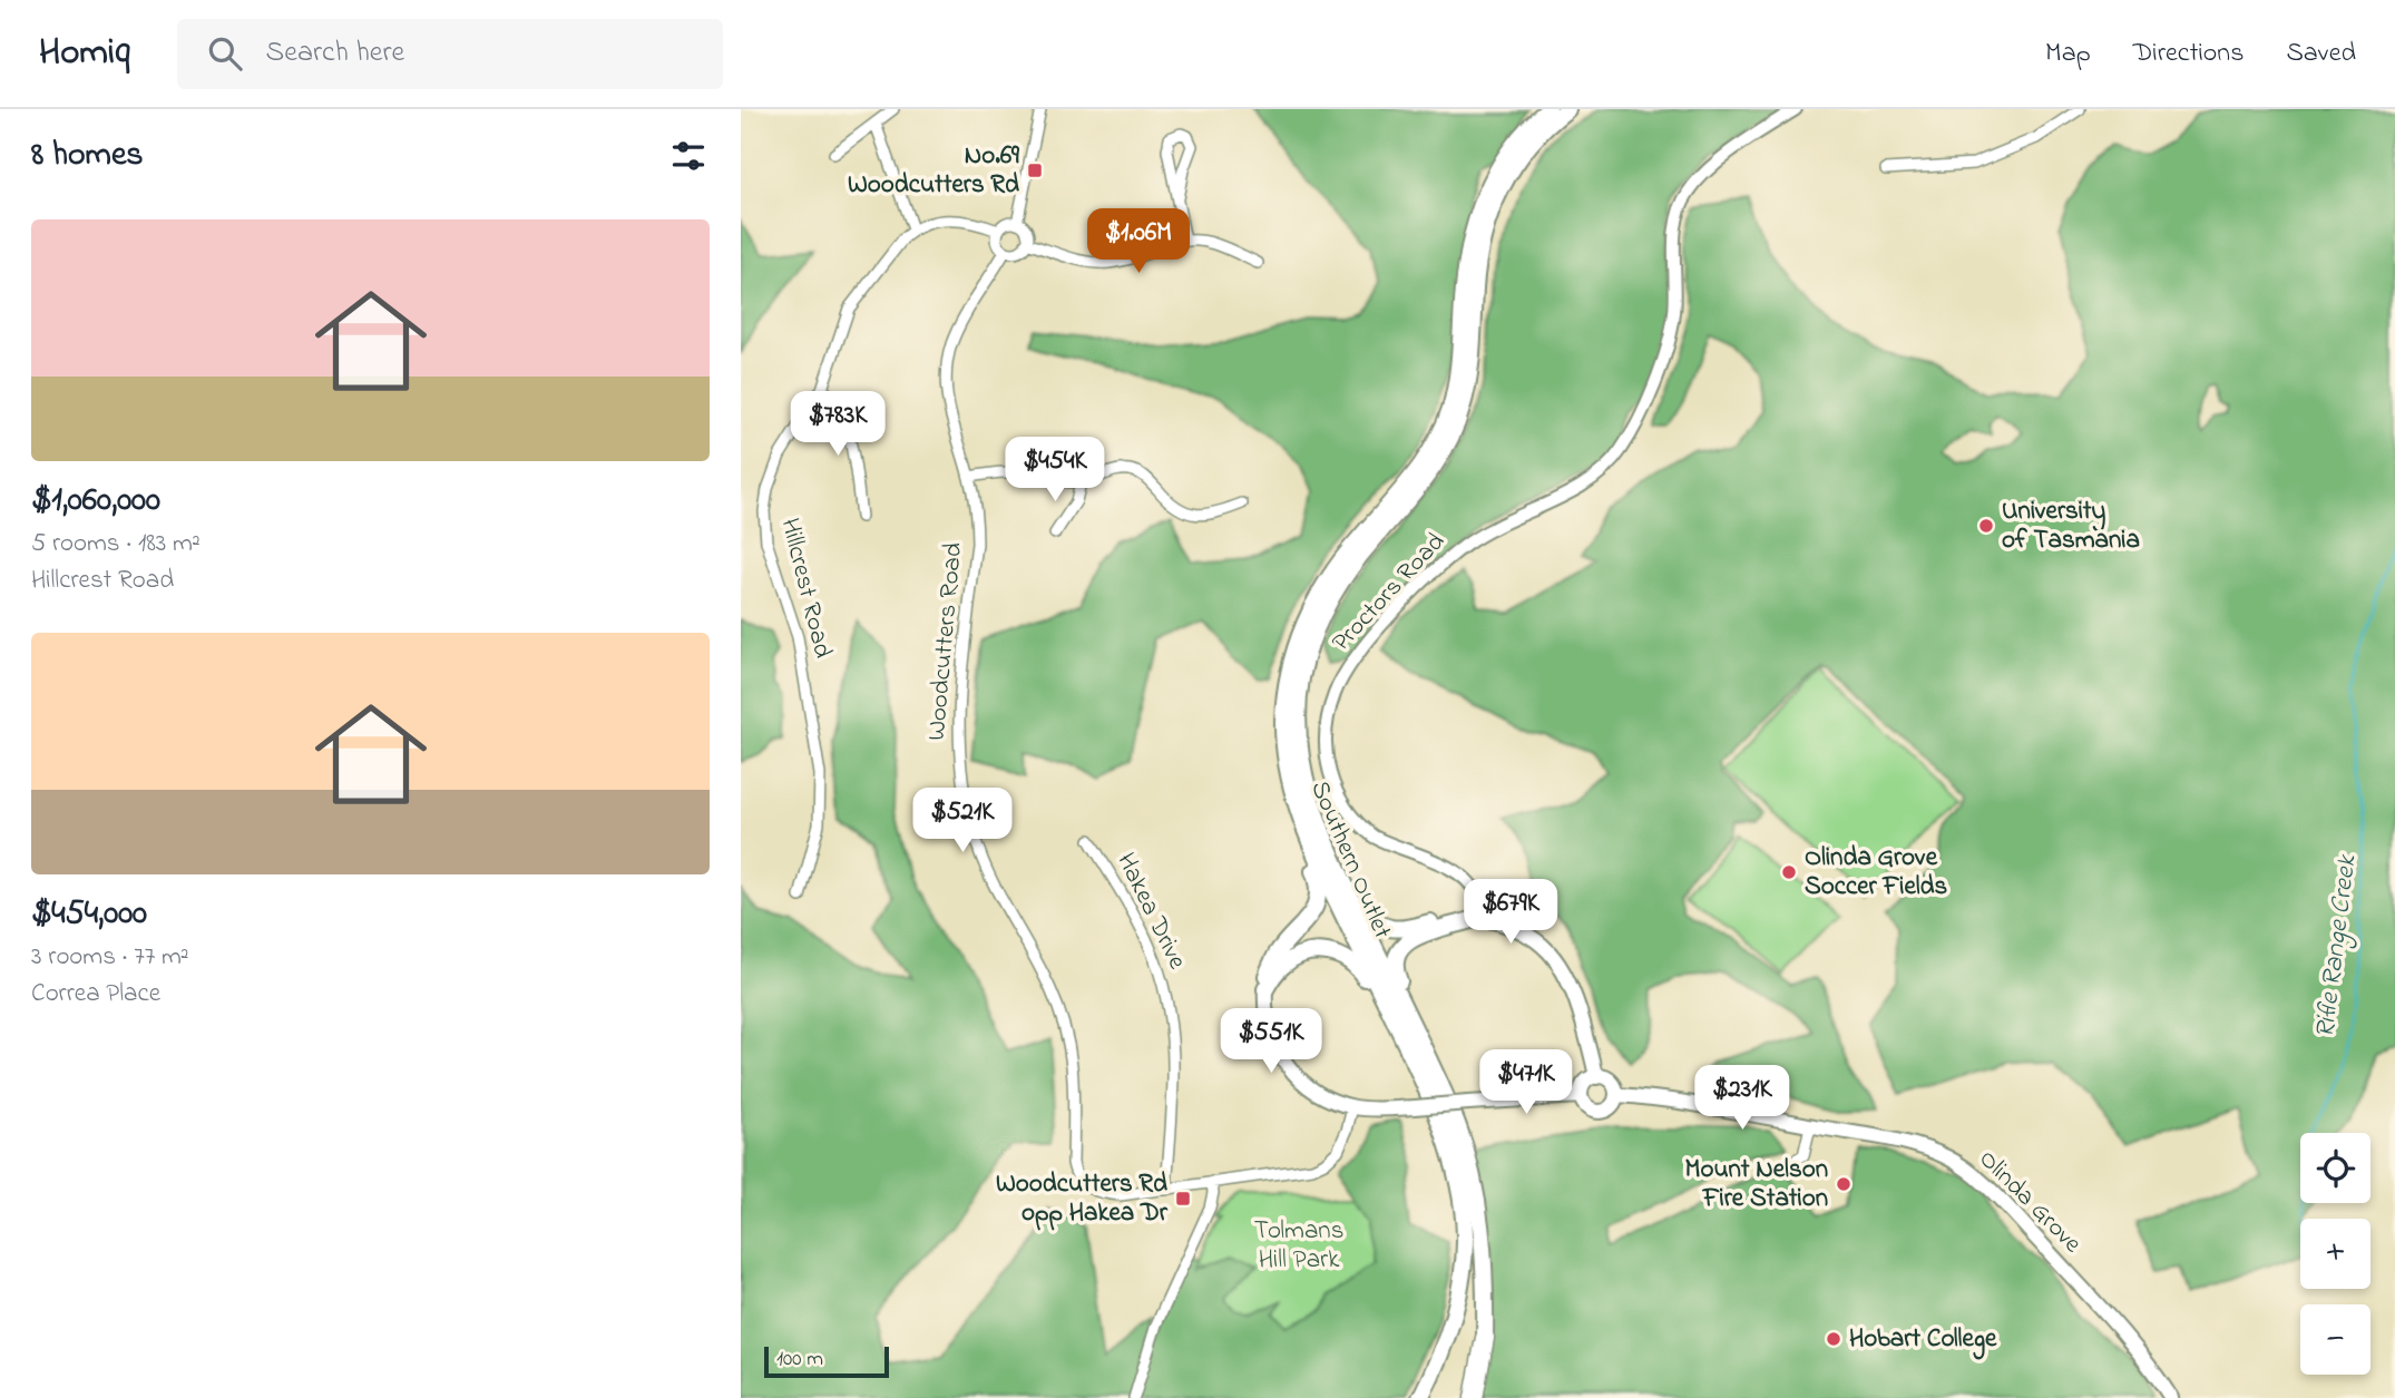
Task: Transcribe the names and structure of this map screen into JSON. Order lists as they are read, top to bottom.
{
  "streets": {
    "highway": ["Southern Outlet"],
    "main road": ["Olinda Grove"],
    "street": [
      "Hillcrest Road",
      "Proctors Road",
      "Woodcutters Road",
      "Hakea Drive"
    ]
  },
  "crossings": [
    ["Woodcutters Road", "Hakea Drive"]
  ],
  "water": ["Rifle Range Creek"],
  "parks": ["Tolmans Hill Park"],
  "places": {
    "transit": ["No.69 Woodcutters Rd", "Woodcutters Rd opp Hakea Dr"],
    "other": [
      "University of Tasmania",
      "Olinda Grove Soccer Fields",
      "Mount Nelson Fire Station",
      "Hobart College"
    ]
  },
  "scale_bar": "100 m",
  "page": {
    "header": "Homiq",
    "search": "Search here",
    "nav": ["Map", "Directions", "Saved"],
    "heading": "8 homes",
    "list": [
      {
        "name": "$1,060,000",
        "note": "5 rooms · 183 m² · Hillcrest Road"
      },
      {
        "name": "$454,000",
        "note": "3 rooms · 77 m² · Correa Place"
      }
    ],
    "price": [
      "$1.06M",
      "$783K",
      "$454K",
      "$521K",
      "$679K",
      "$551K",
      "$471K",
      "$231K"
    ],
    "map_buttons": ["+", "−"],
    "scale": "100 m"
  }
}
